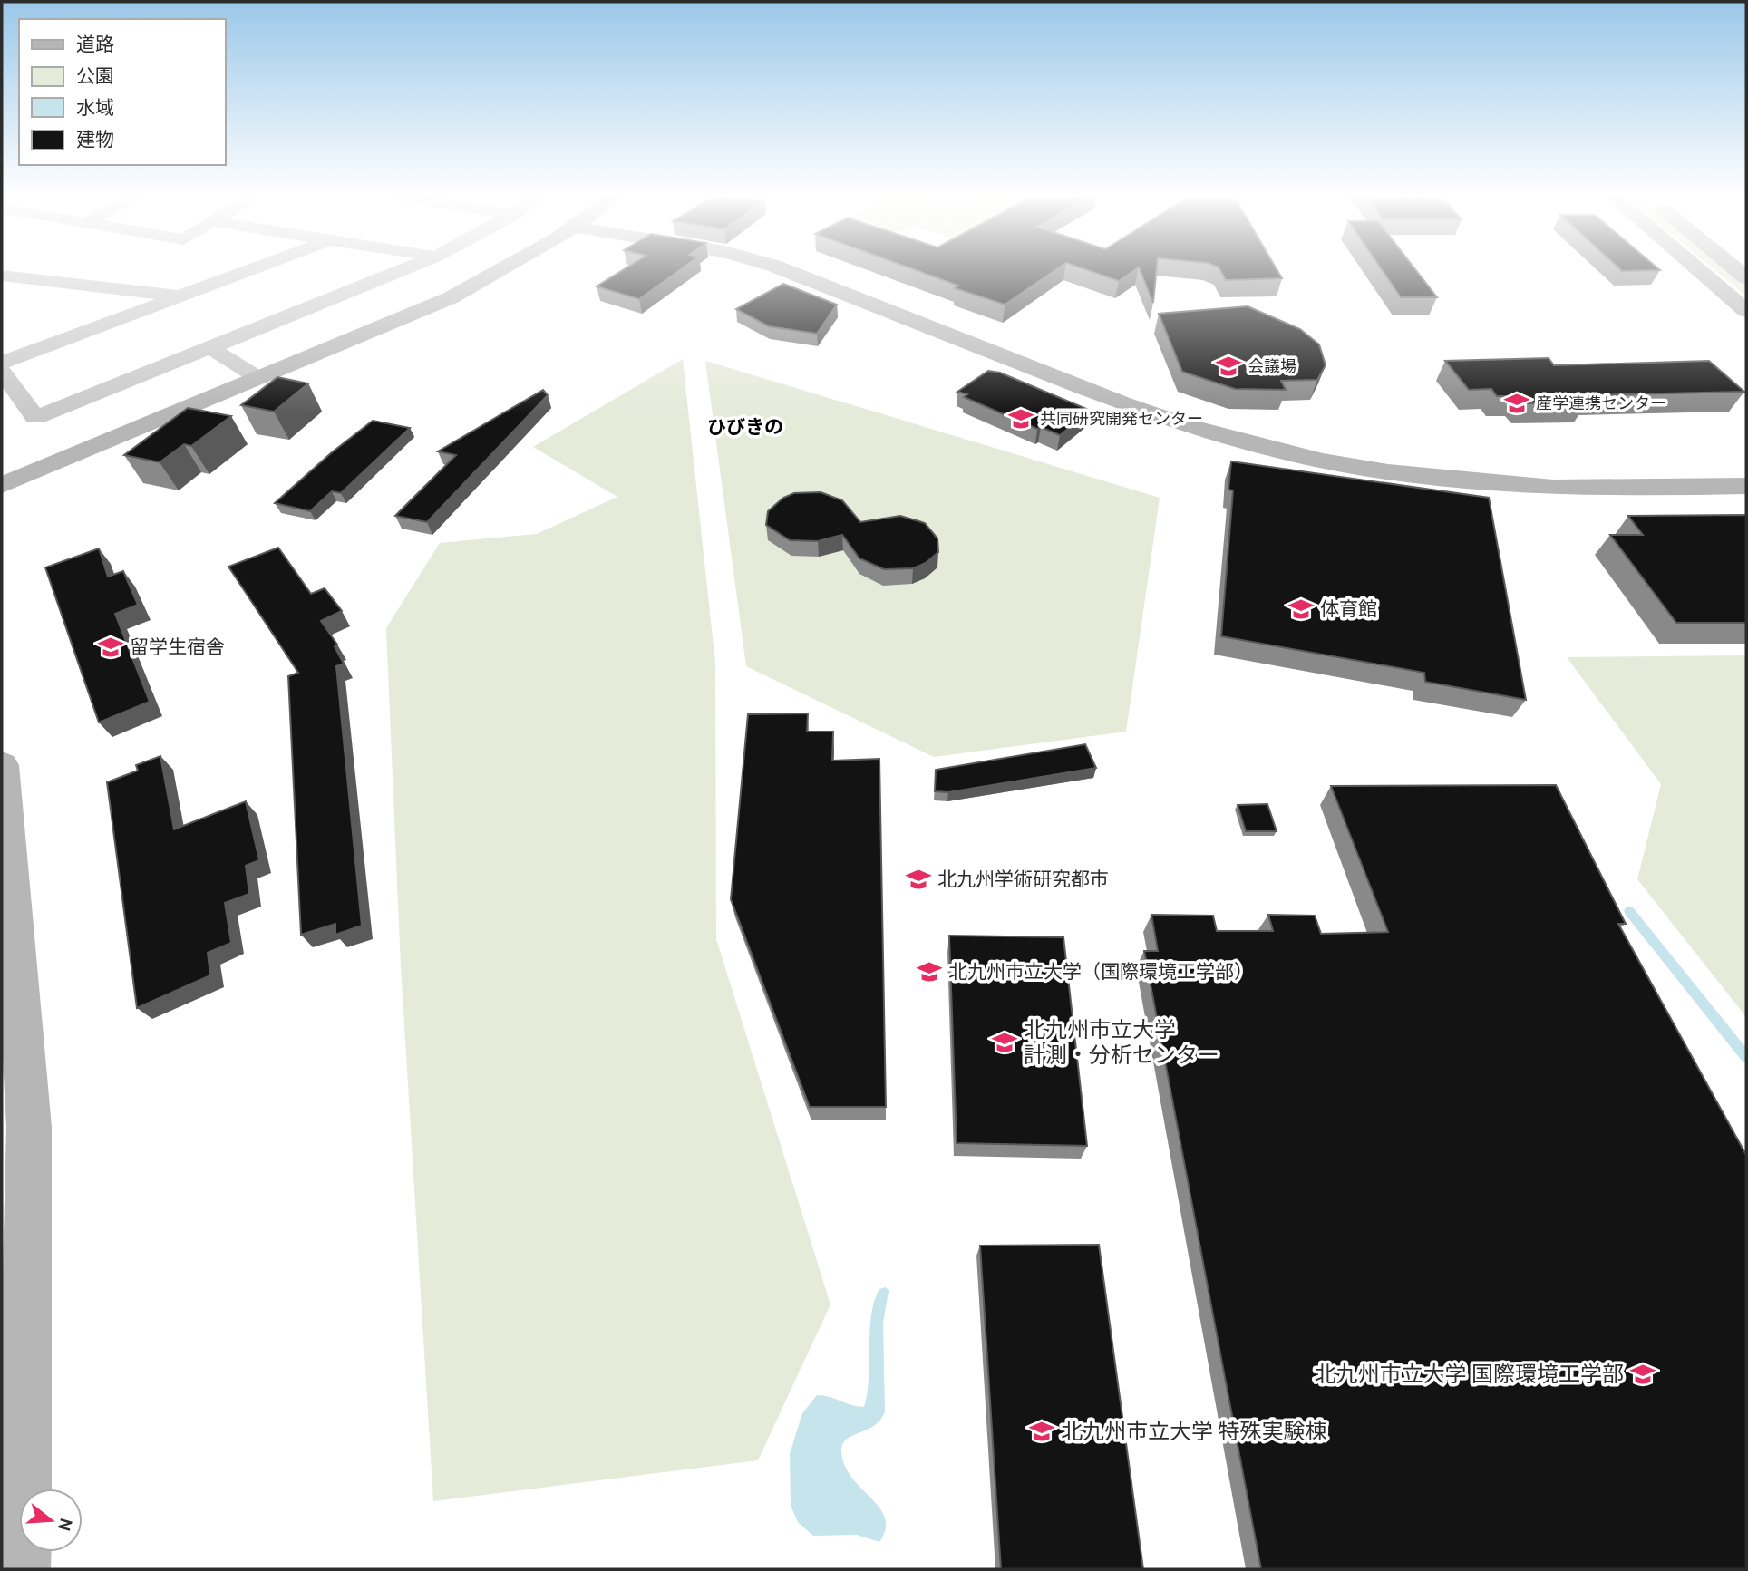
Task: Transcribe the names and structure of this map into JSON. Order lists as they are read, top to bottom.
{
  "districts": ["ひびきの"],
  "places": {
    "school or university": [
      "会議場",
      "産学連携センター",
      "共同研究開発センター",
      "体育館",
      "留学生宿舎",
      "北九州学術研究都市",
      "北九州市立大学（国際環境工学部）",
      "北九州市立大学 計測・分析センター",
      "北九州市立大学 国際環境工学部",
      "北九州市立大学 特殊実験棟"
    ]
  },
  "legend": [
    "道路",
    "公園",
    "水域",
    "建物"
  ],
  "north": "right"
}
